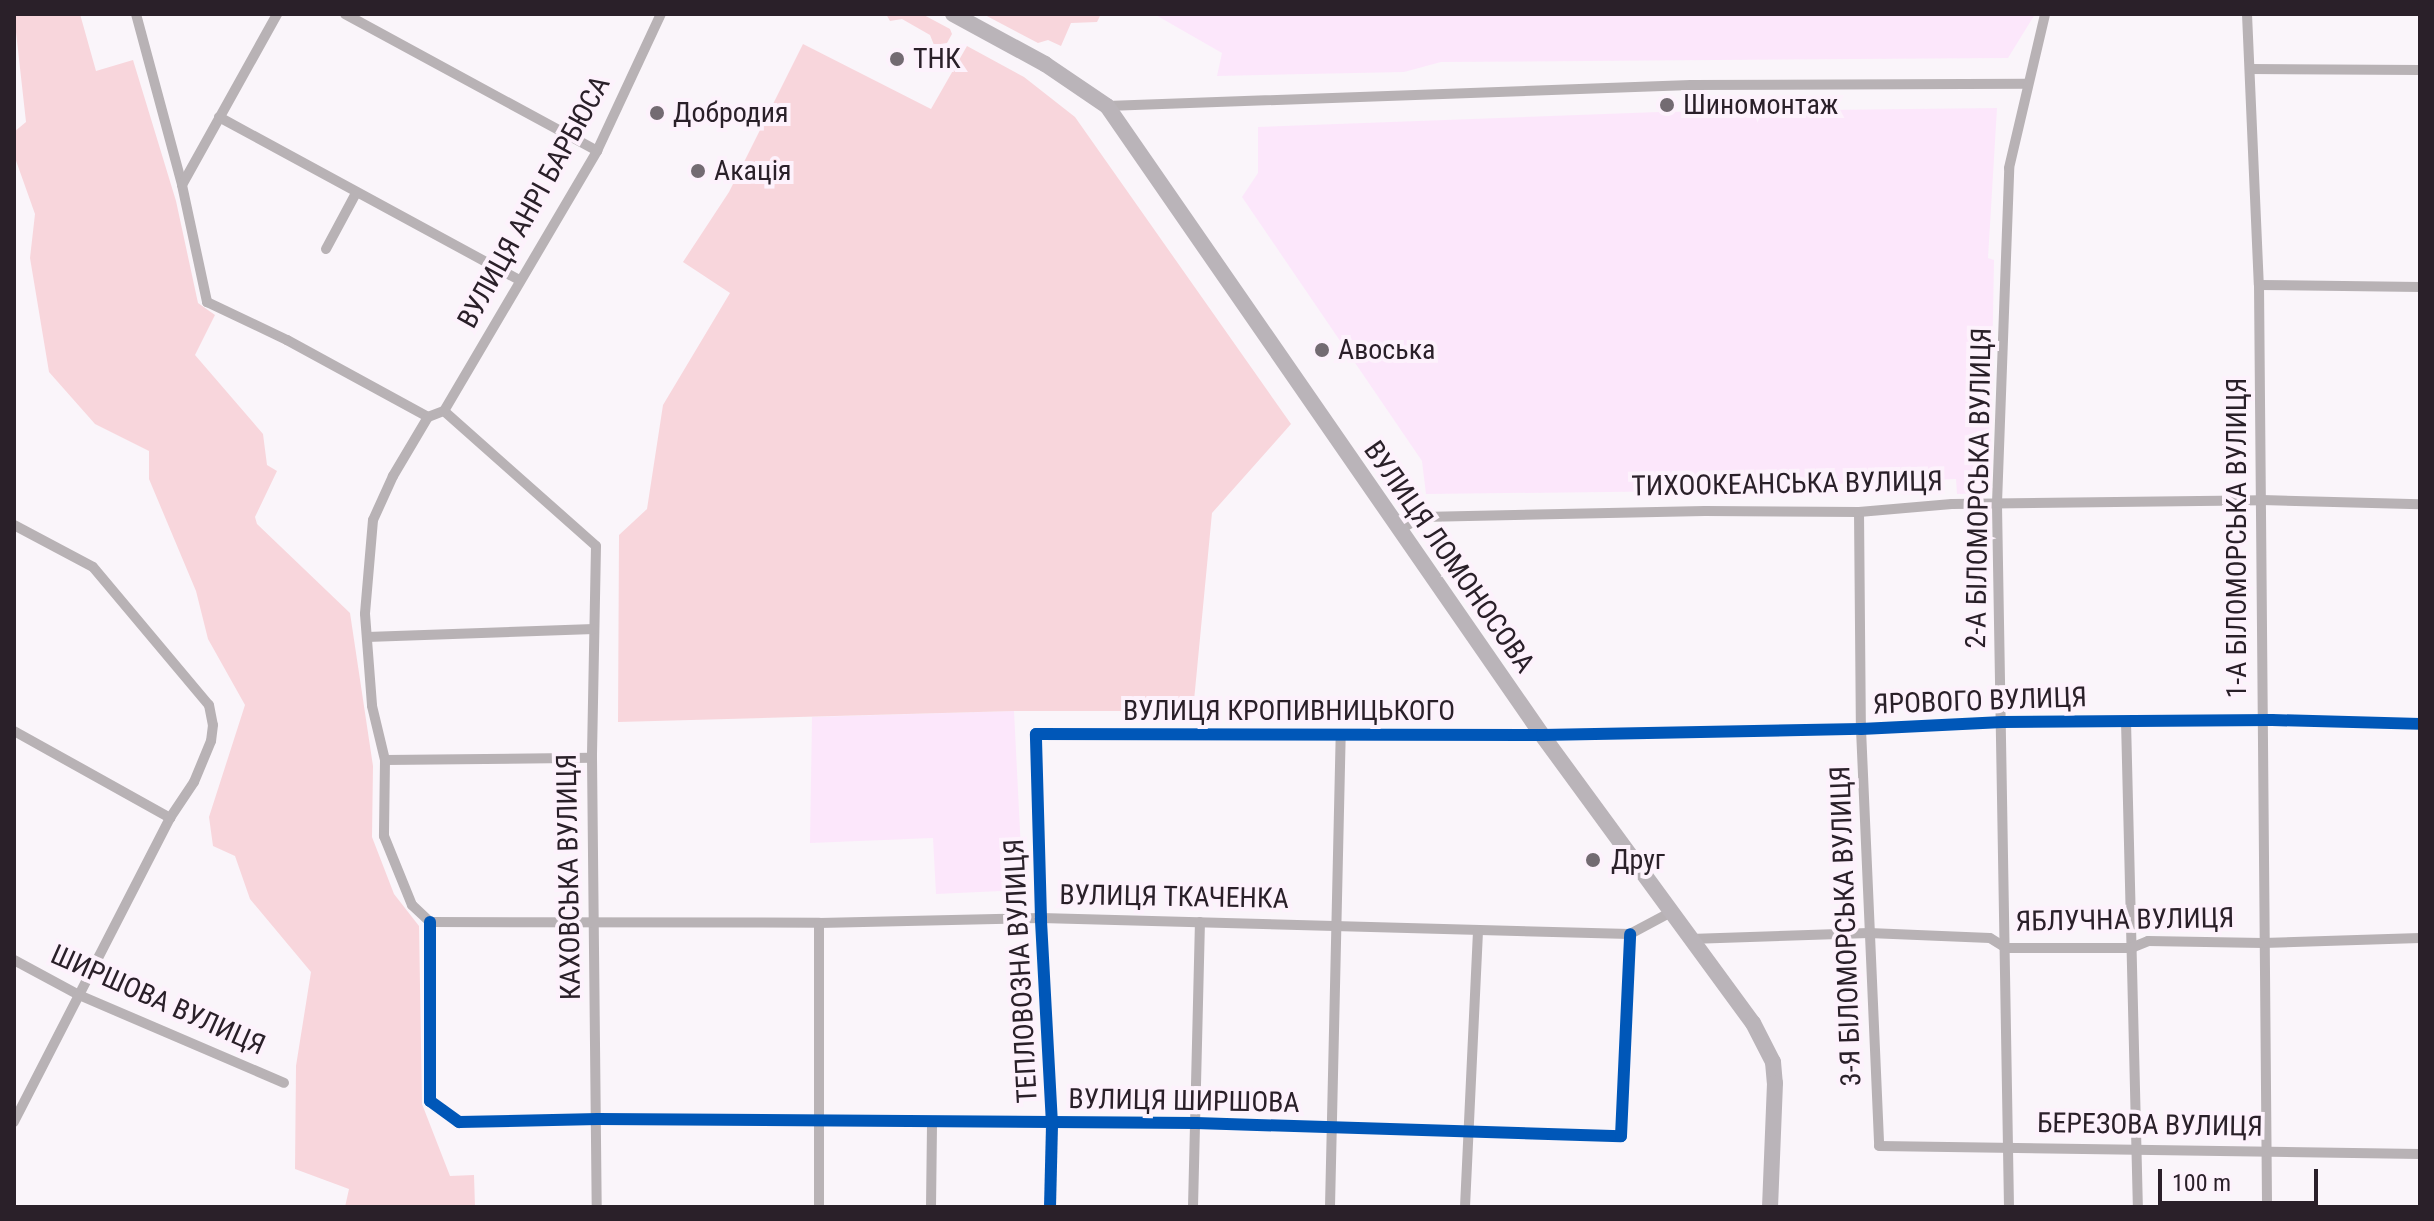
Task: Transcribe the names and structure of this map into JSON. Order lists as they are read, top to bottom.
{
  "streets": {
    "main road": ["ВУЛИЦЯ ЛОМОНОСОВА"],
    "street": [
      "ВУЛИЦЯ АНРІ БАРБЮСА",
      "ТИХООКЕАНСЬКА ВУЛИЦЯ",
      "2-А БІЛОМОРСЬКА ВУЛИЦЯ",
      "1-А БІЛОМОРСЬКА ВУЛИЦЯ",
      "ЯРОВОГО ВУЛИЦЯ",
      "ВУЛИЦЯ КРОПИВНИЦЬКОГО",
      "КАХОВСЬКА ВУЛИЦЯ",
      "ВУЛИЦЯ ТКАЧЕНКА",
      "ЯБЛУЧНА ВУЛИЦЯ",
      "3-Я БІЛОМОРСЬКА ВУЛИЦЯ",
      "ТЕПЛОВОЗНА ВУЛИЦЯ",
      "ШИРШОВА ВУЛИЦЯ",
      "ВУЛИЦЯ ШИРШОВА",
      "БЕРЕЗОВА ВУЛИЦЯ"
    ]
  },
  "crossings": [
    ["ВУЛИЦЯ АНРІ БАРБЮСА", "КАХОВСЬКА ВУЛИЦЯ"],
    ["ТИХООКЕАНСЬКА ВУЛИЦЯ", "2-А БІЛОМОРСЬКА ВУЛИЦЯ"],
    ["ТИХООКЕАНСЬКА ВУЛИЦЯ", "1-А БІЛОМОРСЬКА ВУЛИЦЯ"],
    ["ТИХООКЕАНСЬКА ВУЛИЦЯ", "ВУЛИЦЯ ЛОМОНОСОВА"],
    ["ТИХООКЕАНСЬКА ВУЛИЦЯ", "3-Я БІЛОМОРСЬКА ВУЛИЦЯ"],
    ["2-А БІЛОМОРСЬКА ВУЛИЦЯ", "ЯРОВОГО ВУЛИЦЯ"],
    ["2-А БІЛОМОРСЬКА ВУЛИЦЯ", "ЯБЛУЧНА ВУЛИЦЯ"],
    ["2-А БІЛОМОРСЬКА ВУЛИЦЯ", "БЕРЕЗОВА ВУЛИЦЯ"],
    ["1-А БІЛОМОРСЬКА ВУЛИЦЯ", "ЯРОВОГО ВУЛИЦЯ"],
    ["1-А БІЛОМОРСЬКА ВУЛИЦЯ", "ЯБЛУЧНА ВУЛИЦЯ"],
    ["1-А БІЛОМОРСЬКА ВУЛИЦЯ", "БЕРЕЗОВА ВУЛИЦЯ"],
    ["ВУЛИЦЯ ЛОМОНОСОВА", "ЯРОВОГО ВУЛИЦЯ"],
    ["ВУЛИЦЯ ЛОМОНОСОВА", "ВУЛИЦЯ КРОПИВНИЦЬКОГО"],
    ["ВУЛИЦЯ ЛОМОНОСОВА", "ВУЛИЦЯ ТКАЧЕНКА"],
    ["ВУЛИЦЯ ЛОМОНОСОВА", "ЯБЛУЧНА ВУЛИЦЯ"],
    ["ЯРОВОГО ВУЛИЦЯ", "ВУЛИЦЯ КРОПИВНИЦЬКОГО"],
    ["ЯРОВОГО ВУЛИЦЯ", "3-Я БІЛОМОРСЬКА ВУЛИЦЯ"],
    ["ВУЛИЦЯ КРОПИВНИЦЬКОГО", "ТЕПЛОВОЗНА ВУЛИЦЯ"],
    ["КАХОВСЬКА ВУЛИЦЯ", "ВУЛИЦЯ ТКАЧЕНКА"],
    ["КАХОВСЬКА ВУЛИЦЯ", "ВУЛИЦЯ ШИРШОВА"],
    ["ВУЛИЦЯ ТКАЧЕНКА", "ТЕПЛОВОЗНА ВУЛИЦЯ"],
    ["ВУЛИЦЯ ТКАЧЕНКА", "ВУЛИЦЯ ШИРШОВА"],
    ["ЯБЛУЧНА ВУЛИЦЯ", "3-Я БІЛОМОРСЬКА ВУЛИЦЯ"],
    ["3-Я БІЛОМОРСЬКА ВУЛИЦЯ", "БЕРЕЗОВА ВУЛИЦЯ"],
    ["ТЕПЛОВОЗНА ВУЛИЦЯ", "ВУЛИЦЯ ШИРШОВА"]
  ],
  "places": [
    "ТНК",
    "Шиномонтаж",
    "Добродия",
    "Акація",
    "Авоська",
    "Друг"
  ],
  "scale_bar": "100 m"
}
